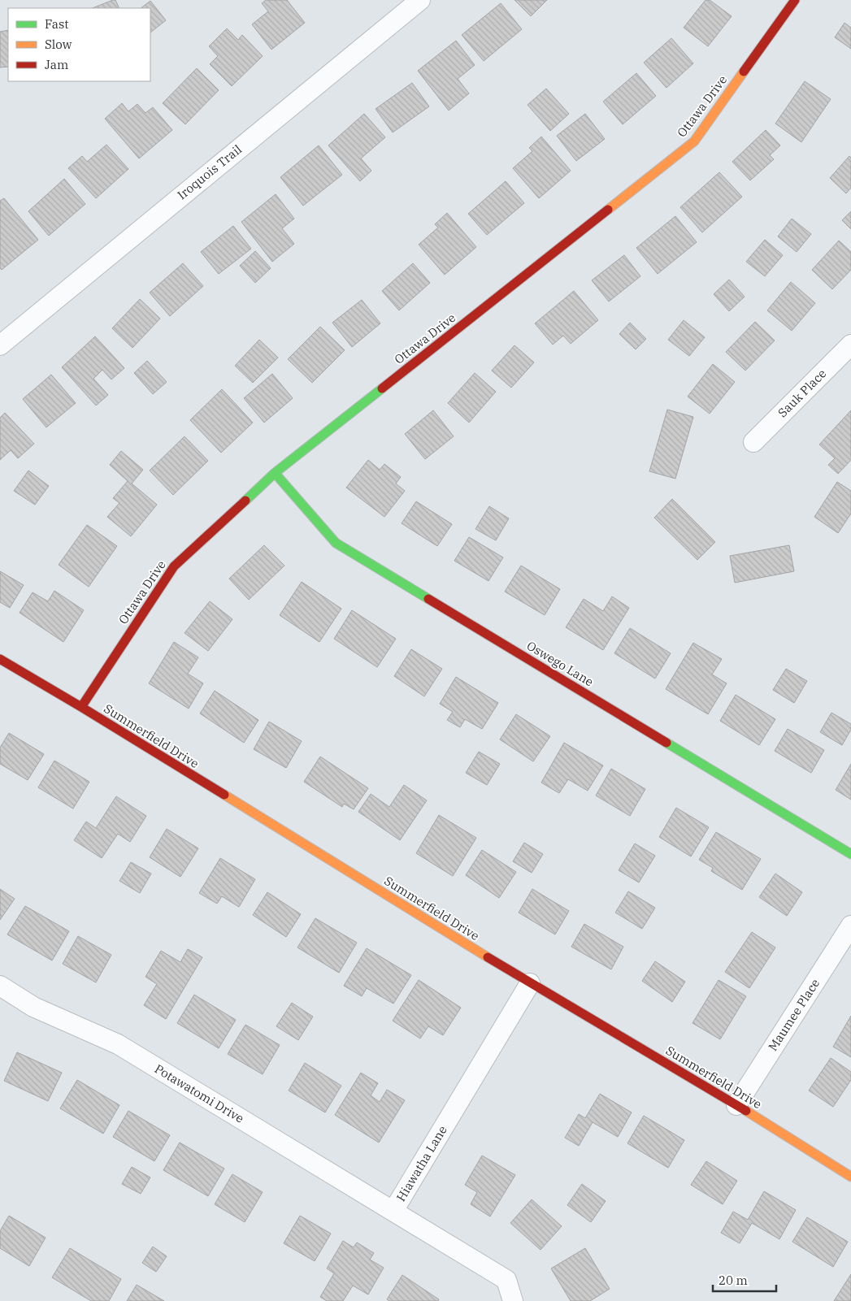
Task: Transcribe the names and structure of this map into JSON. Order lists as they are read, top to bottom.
{
  "streets": {
    "street": [
      "Ottawa Drive",
      "Iroquois Trail",
      "Sauk Place",
      "Oswego Lane",
      "Summerfield Drive",
      "Maumee Place",
      "Potawatomi Drive",
      "Hiawatha Lane"
    ]
  },
  "crossings": [
    ["Ottawa Drive", "Oswego Lane"],
    ["Ottawa Drive", "Summerfield Drive"],
    ["Summerfield Drive", "Maumee Place"],
    ["Summerfield Drive", "Hiawatha Lane"],
    ["Potawatomi Drive", "Hiawatha Lane"]
  ],
  "legend": ["Fast", "Slow", "Jam"],
  "scale_bar": "20 m"
}
